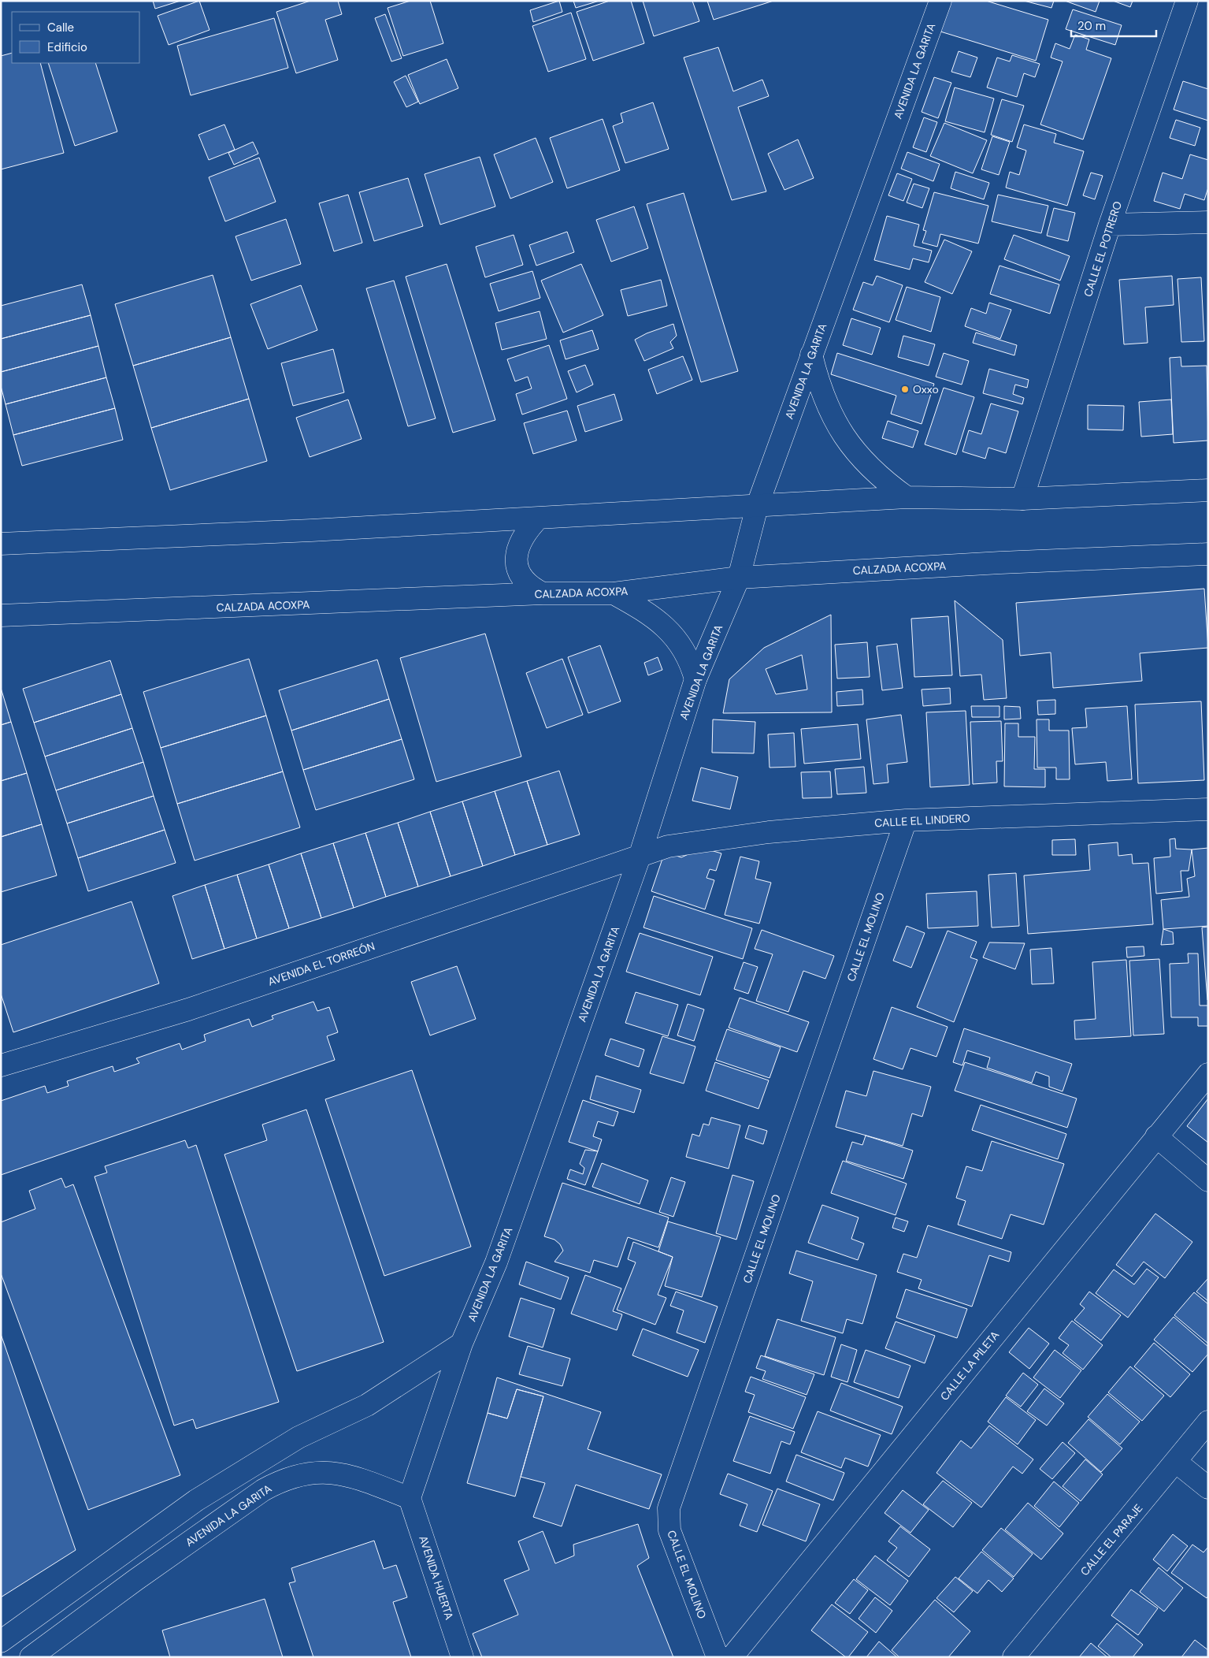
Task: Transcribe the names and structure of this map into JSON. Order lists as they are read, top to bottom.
{
  "streets": {
    "street": [
      "AVENIDA LA GARITA",
      "CALLE EL POTRERO",
      "CALZADA ACOXPA",
      "CALLE EL LINDERO",
      "CALLE EL MOLINO",
      "AVENIDA EL TORREÓN",
      "CALLE LA PILETA",
      "CALLE EL PARAJE",
      "AVENIDA HUERTA"
    ]
  },
  "crossings": [
    ["AVENIDA LA GARITA", "CALZADA ACOXPA"],
    ["AVENIDA LA GARITA", "CALLE EL LINDERO"],
    ["AVENIDA LA GARITA", "AVENIDA EL TORREÓN"],
    ["AVENIDA LA GARITA", "AVENIDA HUERTA"],
    ["CALLE EL LINDERO", "CALLE EL MOLINO"],
    ["CALLE EL LINDERO", "AVENIDA EL TORREÓN"]
  ],
  "places": ["Oxxo"],
  "legend": ["Calle", "Edificio"],
  "scale_bar": "20 m"
}
